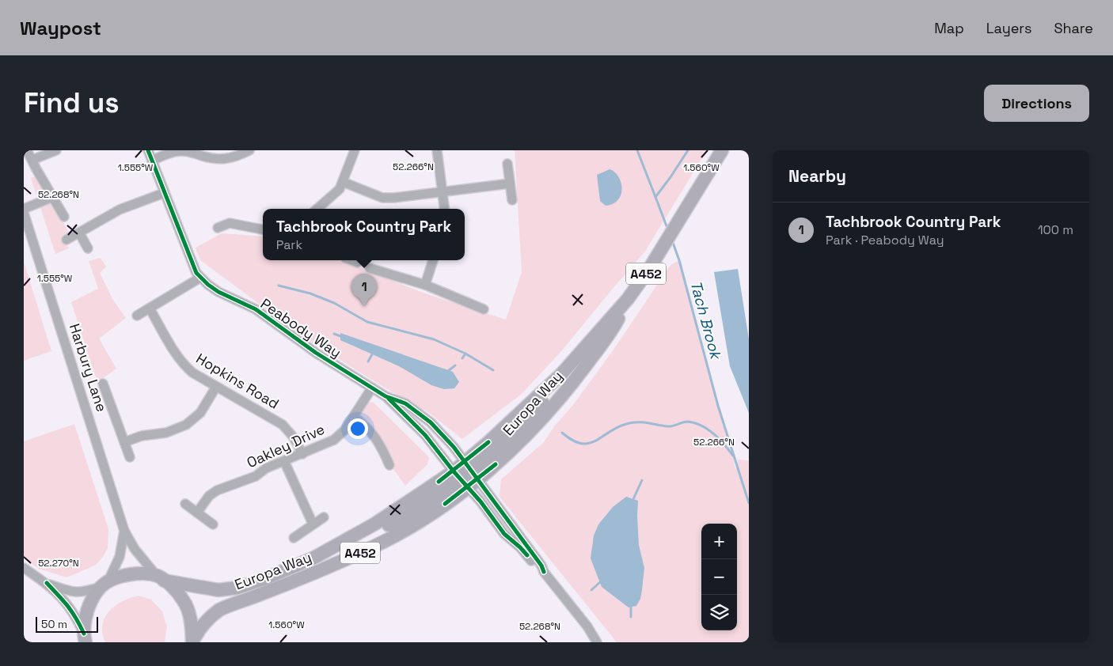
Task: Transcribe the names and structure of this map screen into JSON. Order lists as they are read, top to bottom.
{
  "streets": {
    "highway": ["A452", "Europa Way"],
    "street": [
      "Peabody Way",
      "Harbury Lane",
      "Hopkins Road",
      "Oakley Drive"
    ]
  },
  "crossings": [
    ["Peabody Way", "Europa Way"],
    ["Peabody Way", "Oakley Drive"],
    ["Harbury Lane", "Europa Way"],
    ["Hopkins Road", "Oakley Drive"]
  ],
  "water": ["Tach Brook"],
  "scale_bar": "50 m",
  "page": {
    "header": "Waypost",
    "nav": ["Map", "Layers", "Share"],
    "buttons": "Directions",
    "title": "Find us",
    "heading": "Nearby",
    "list": [
      {
        "mark": "1",
        "name": "Tachbrook Country Park",
        "note": "Park · Peabody Way",
        "value": "100 m"
      }
    ],
    "popup": ["Tachbrook Country Park", "Park"],
    "pins": "1",
    "map_buttons": ["+", "−"],
    "scale": "50 m"
  },
  "coordinates": [
    "52.266°N",
    "1.555°W",
    "1.560°W",
    "52.268°N",
    "52.270°N"
  ]
}
